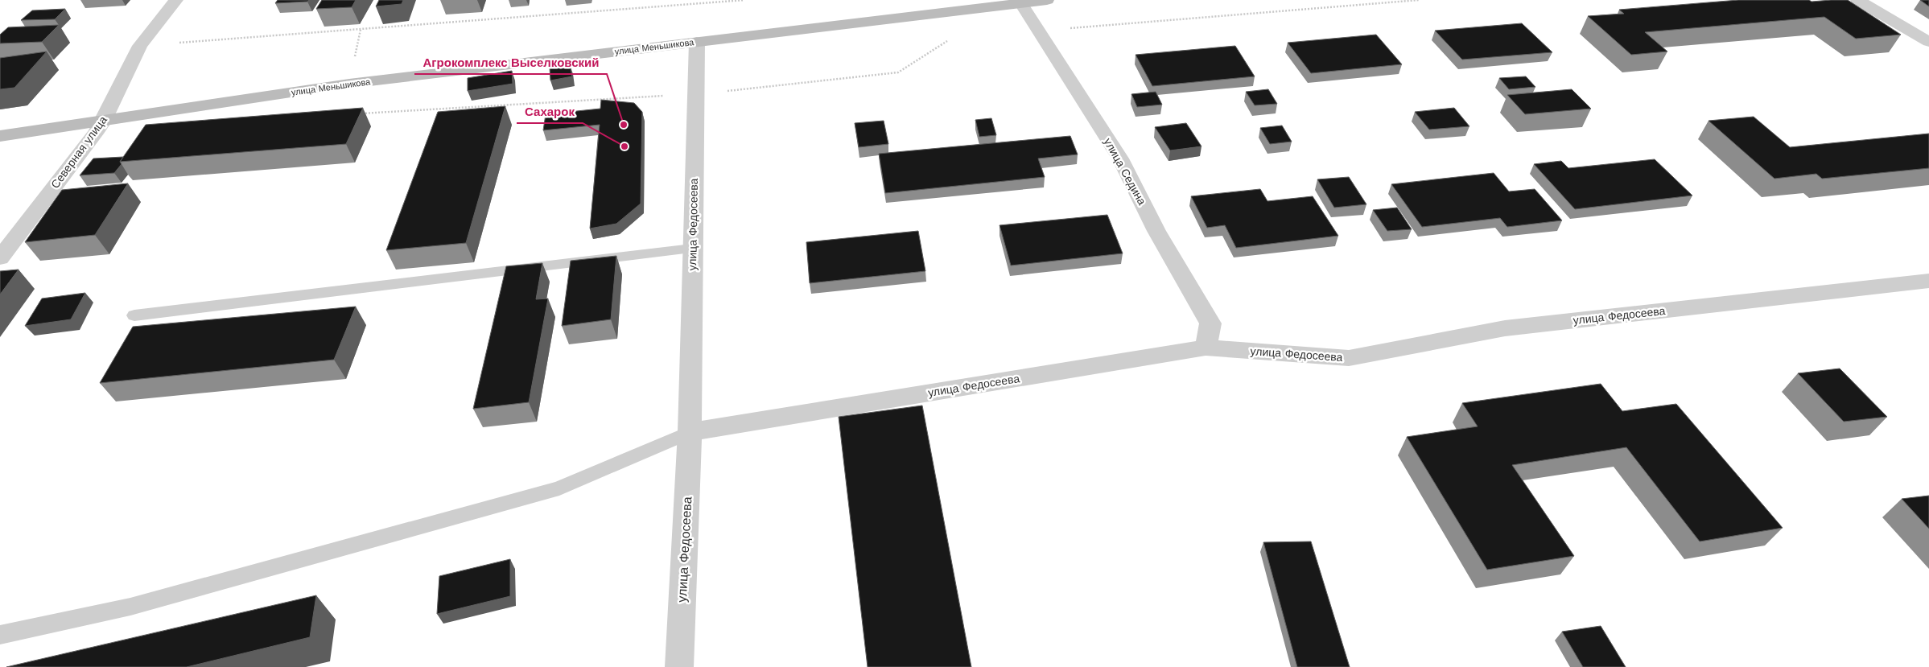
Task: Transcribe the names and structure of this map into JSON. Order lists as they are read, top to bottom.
{
  "streets": {
    "main road": ["улица Меньшикова"],
    "street": ["Северная улица", "улица Седина", "улица Федосеева"]
  },
  "crossings": [
    ["улица Меньшикова", "Северная улица"],
    ["улица Меньшикова", "улица Седина"],
    ["улица Меньшикова", "улица Федосеева"],
    ["улица Седина", "улица Федосеева"]
  ],
  "places": ["Агрокомплекс Выселковский", "Сахарок"]
}
